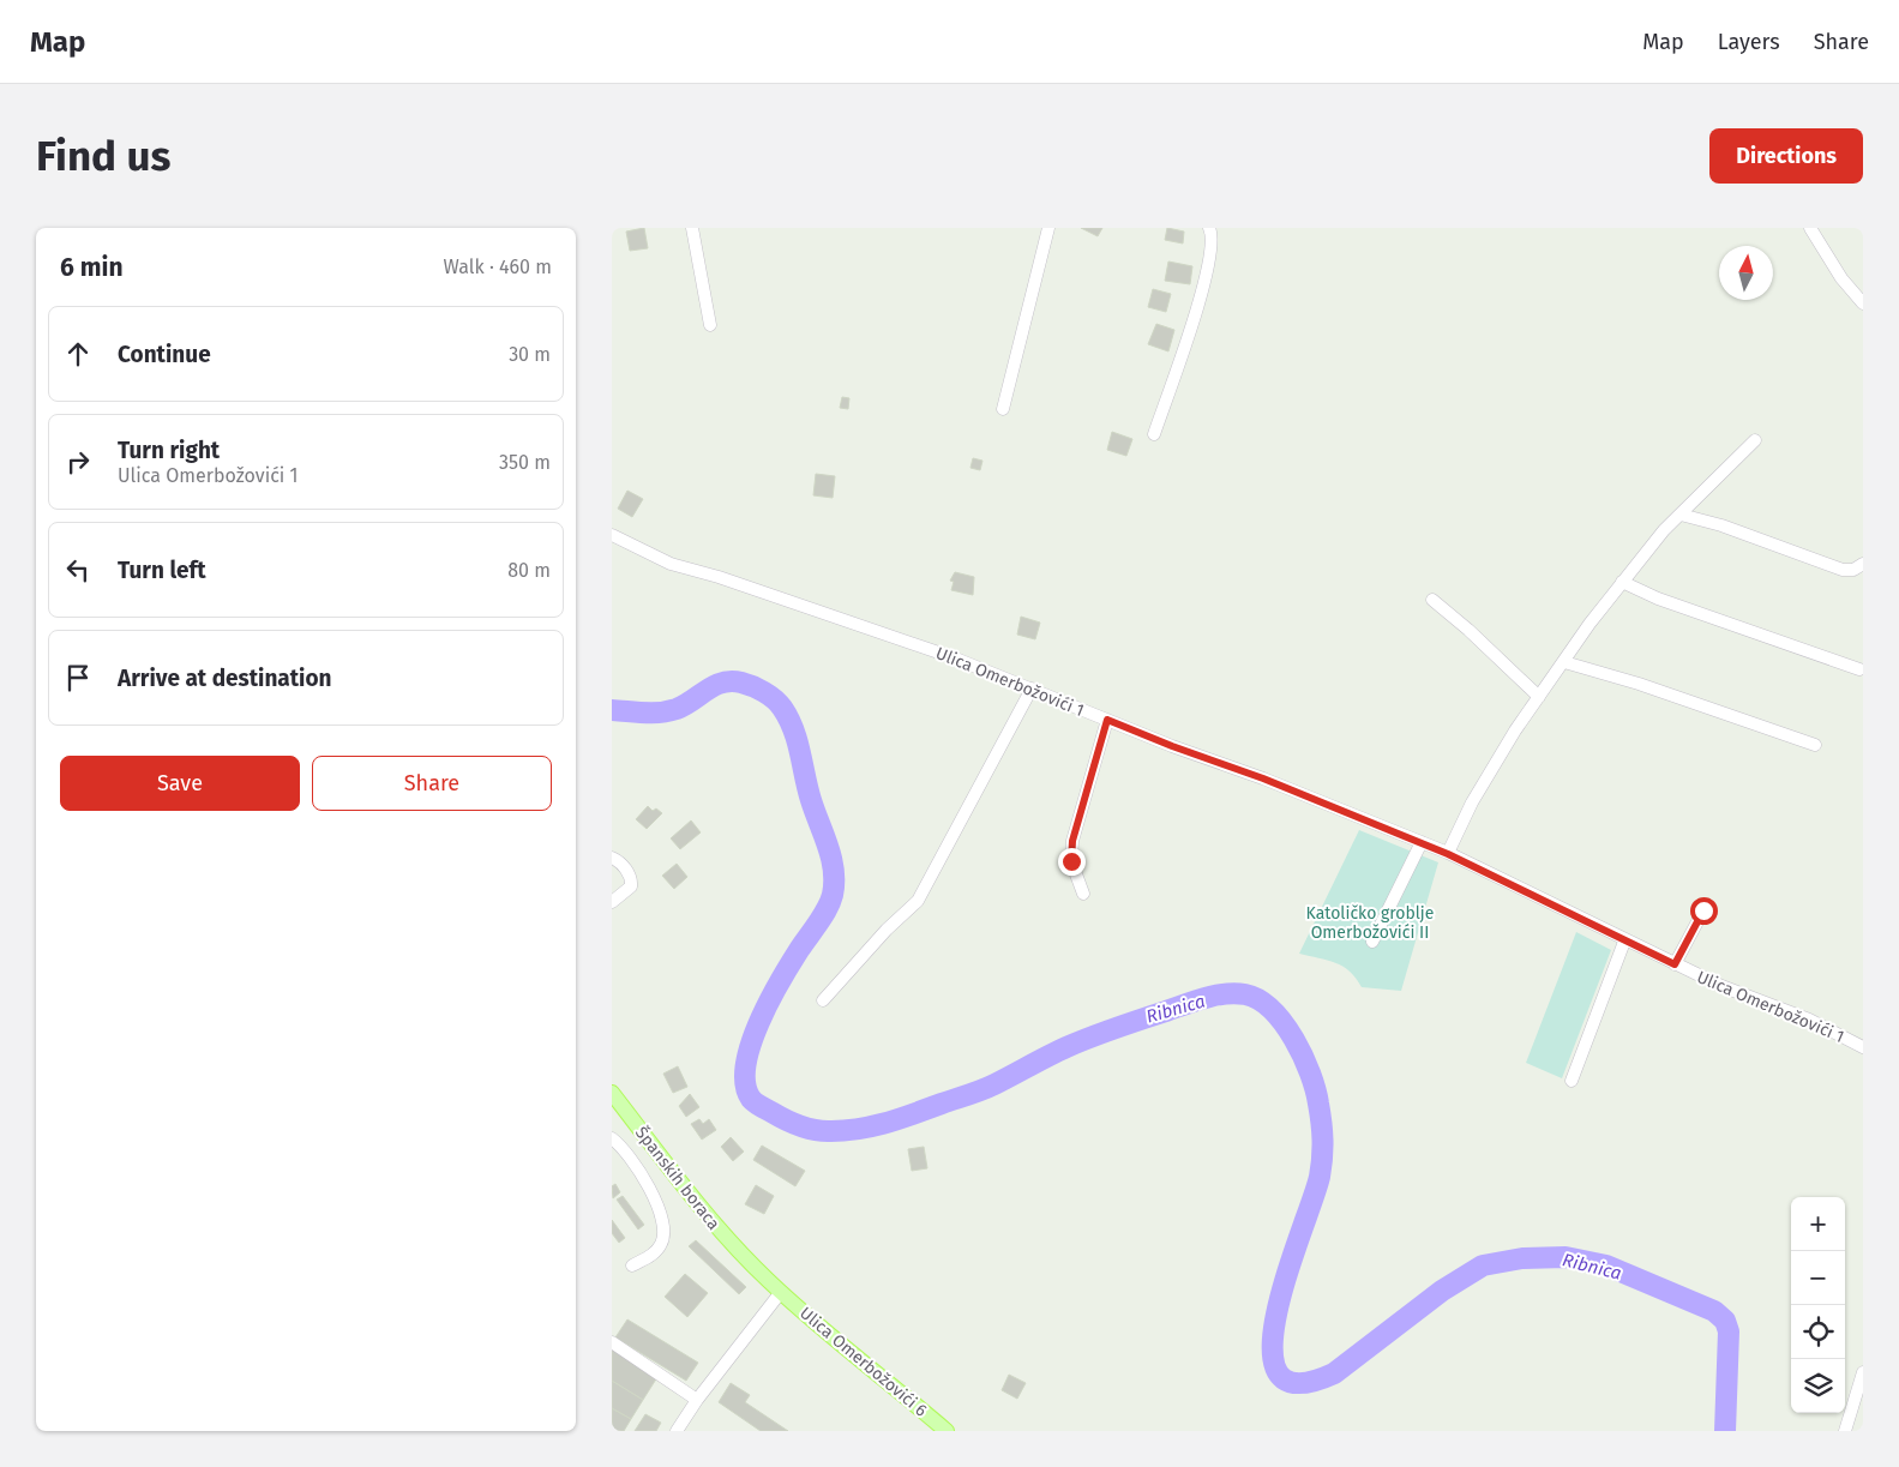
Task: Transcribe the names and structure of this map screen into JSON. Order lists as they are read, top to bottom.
{
  "streets": {
    "main road": ["Španskih boraca", "Ulica Omerbožovići 6"],
    "street": ["Ulica Omerbožovići 1"]
  },
  "crossings": [
    ["Španskih boraca", "Ulica Omerbožovići 6"]
  ],
  "water": ["Ribnica"],
  "parks": ["Katoličko groblje Omerbožovići II"],
  "north": "top",
  "page": {
    "header": "Map",
    "nav": ["Map", "Layers", "Share"],
    "buttons": [
      "Directions",
      ["Save", "Share"]
    ],
    "title": "Find us",
    "heading": ["6 min", "Walk · 460 m"],
    "list": [
      ["Continue", "30 m"],
      ["Turn right", "Ulica Omerbožovići 1", "350 m"],
      ["Turn left", "80 m"],
      "Arrive at destination"
    ],
    "map_buttons": ["+", "−"]
  }
}
